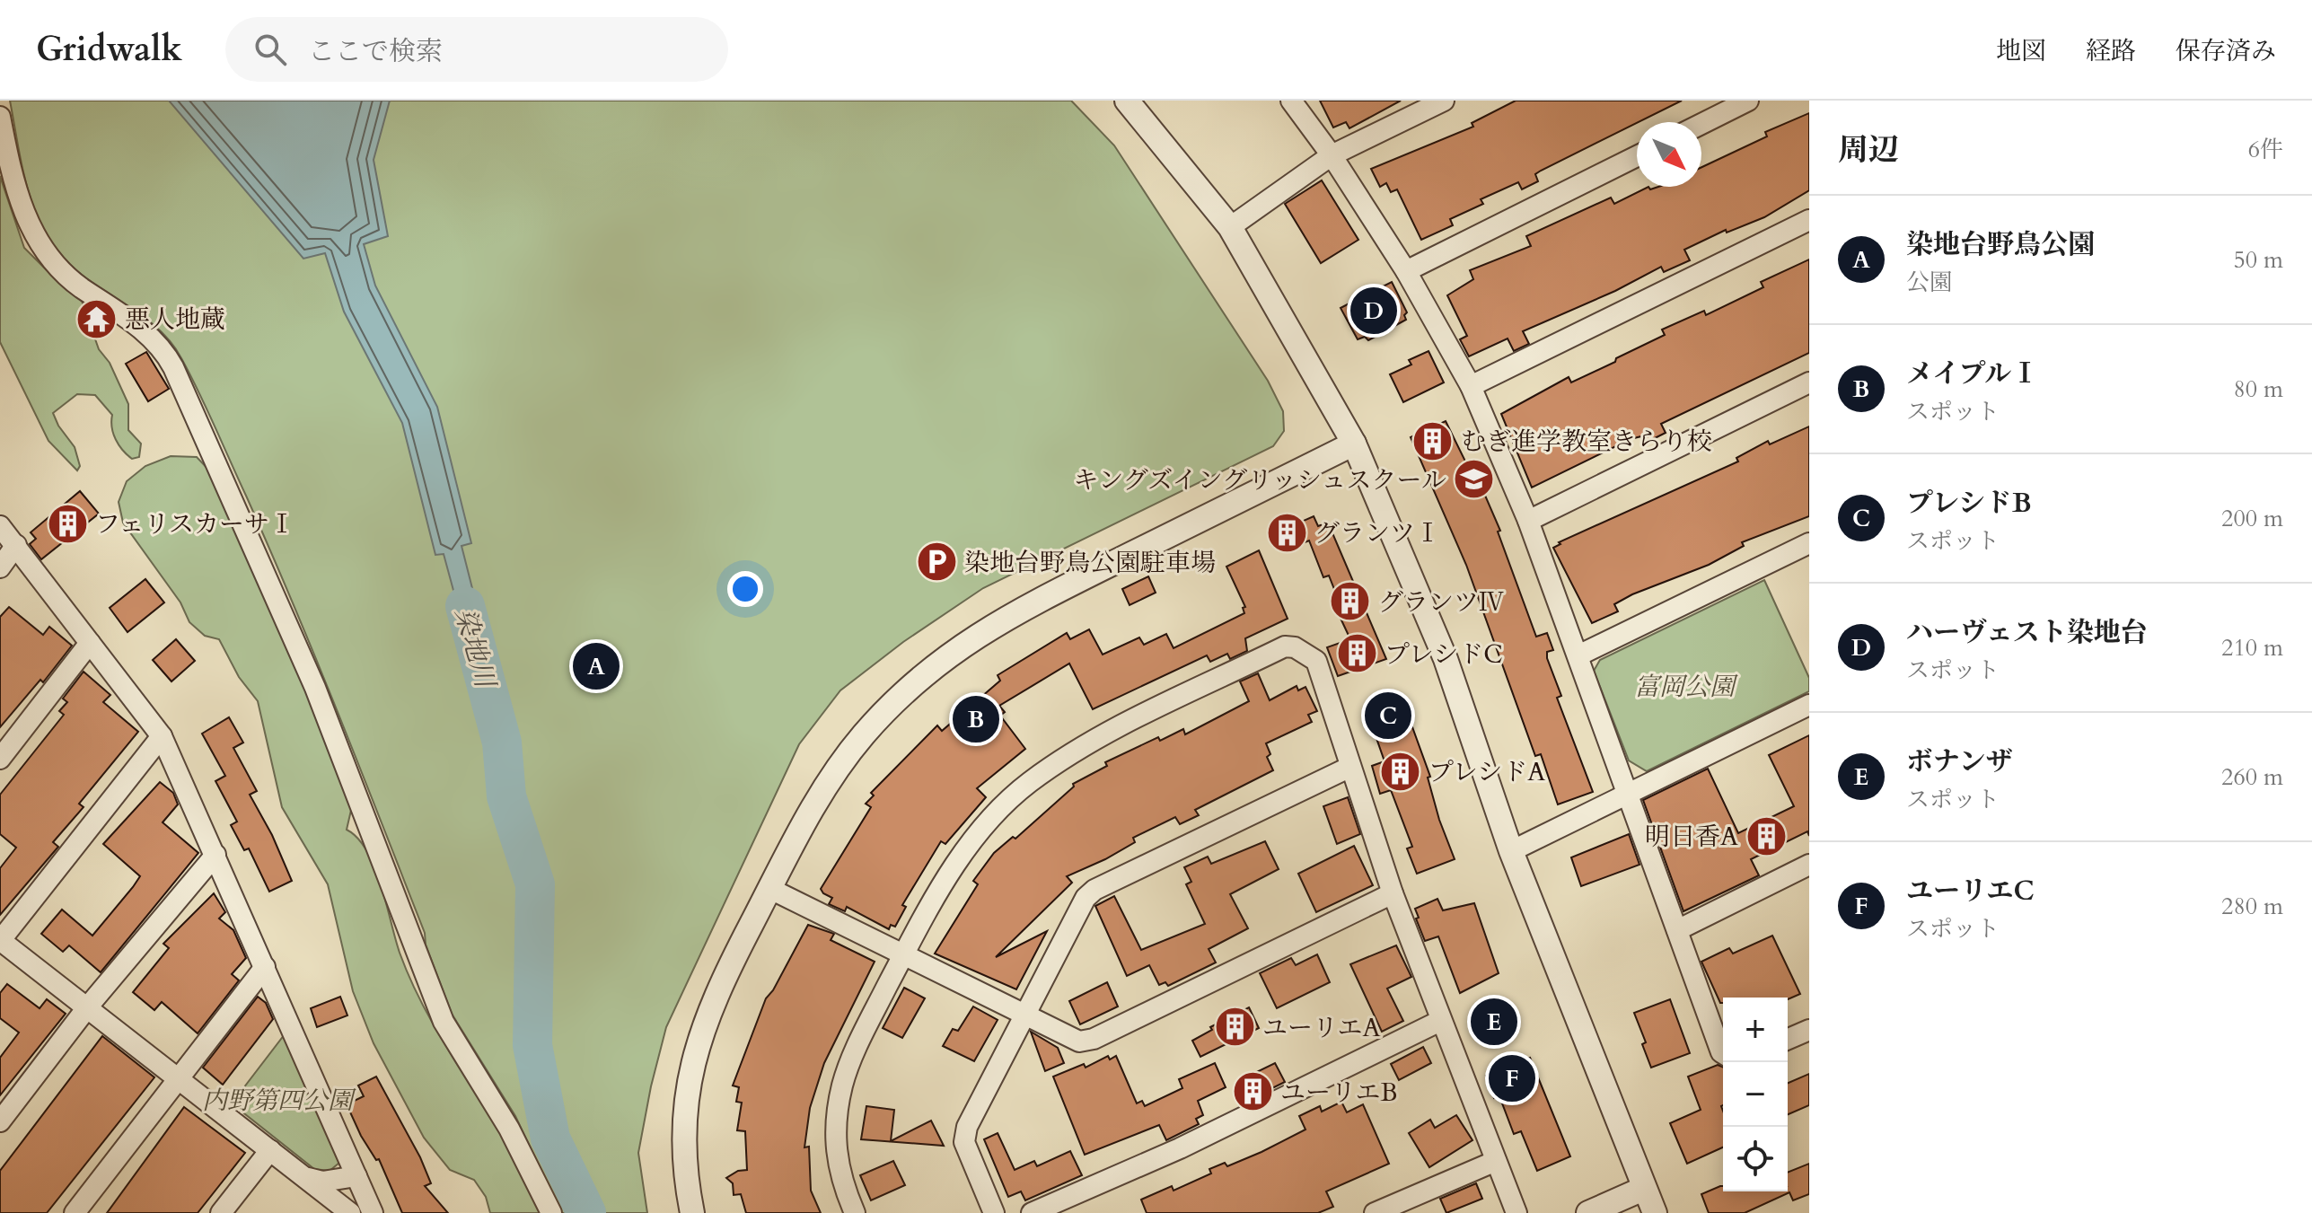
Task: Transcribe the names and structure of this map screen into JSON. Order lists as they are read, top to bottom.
{
  "water": ["染地川"],
  "parks": ["富岡公園", "内野第四公園"],
  "places": {
    "temple": ["悪人地蔵"],
    "building": [
      "むぎ進学教室きらり校",
      "フェリスカーサⅠ",
      "グランツⅠ",
      "グランツⅣ",
      "プレシドC",
      "プレシドA",
      "明日香A",
      "ユーリエA",
      "ユーリエB"
    ],
    "school or university": ["キングズイングリッシュスクール"],
    "parking": ["染地台野鳥公園駐車場"]
  },
  "north": "bottom right",
  "page": {
    "header": "Gridwalk",
    "search": "ここで検索",
    "nav": ["地図", "経路", "保存済み"],
    "heading": ["周辺", "6件"],
    "list": [
      {
        "mark": "A",
        "name": "染地台野鳥公園",
        "note": "公園",
        "value": "50 m"
      },
      {
        "mark": "B",
        "name": "メイプルⅠ",
        "note": "スポット",
        "value": "80 m"
      },
      {
        "mark": "C",
        "name": "プレシドB",
        "note": "スポット",
        "value": "200 m"
      },
      {
        "mark": "D",
        "name": "ハーヴェスト染地台",
        "note": "スポット",
        "value": "210 m"
      },
      {
        "mark": "E",
        "name": "ボナンザ",
        "note": "スポット",
        "value": "260 m"
      },
      {
        "mark": "F",
        "name": "ユーリエC",
        "note": "スポット",
        "value": "280 m"
      }
    ],
    "pins": [
      "D",
      "A",
      "C",
      "B",
      "E",
      "F"
    ],
    "map_buttons": ["+", "−"]
  }
}
